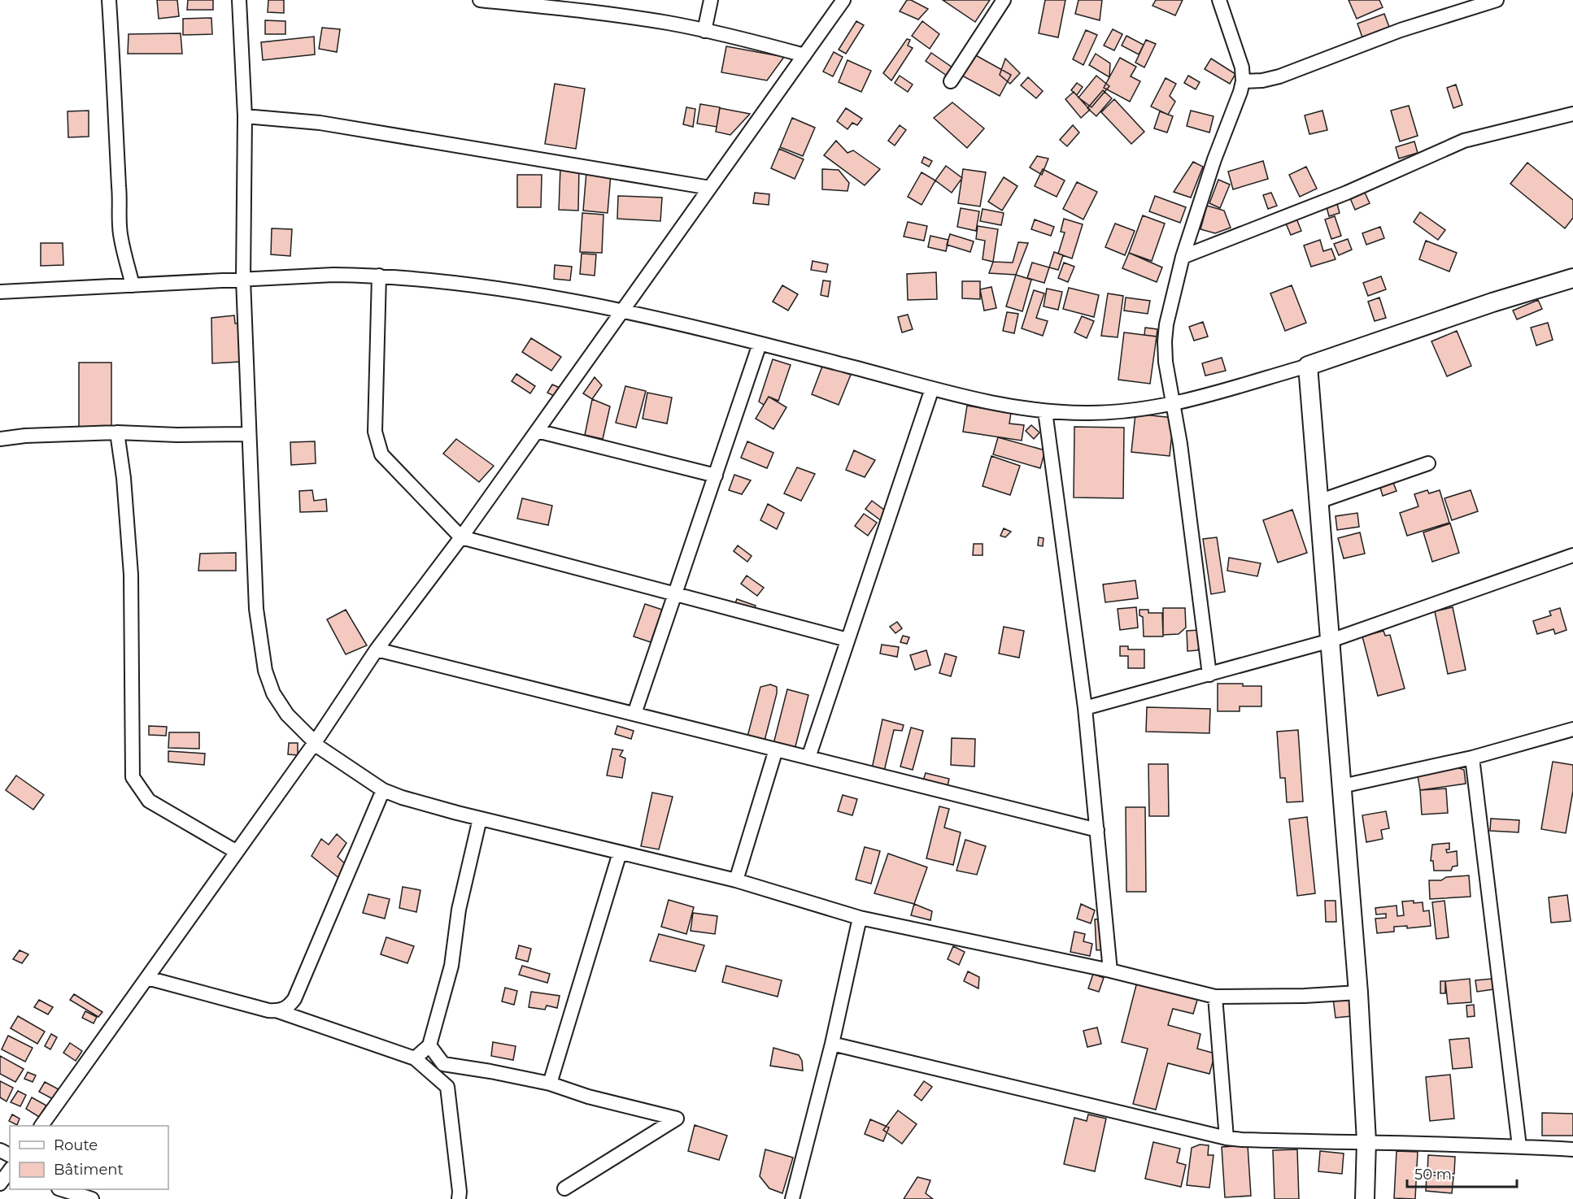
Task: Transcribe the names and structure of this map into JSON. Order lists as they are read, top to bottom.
{
  "legend": ["Route", "Bâtiment"],
  "scale_bar": "50 m"
}
